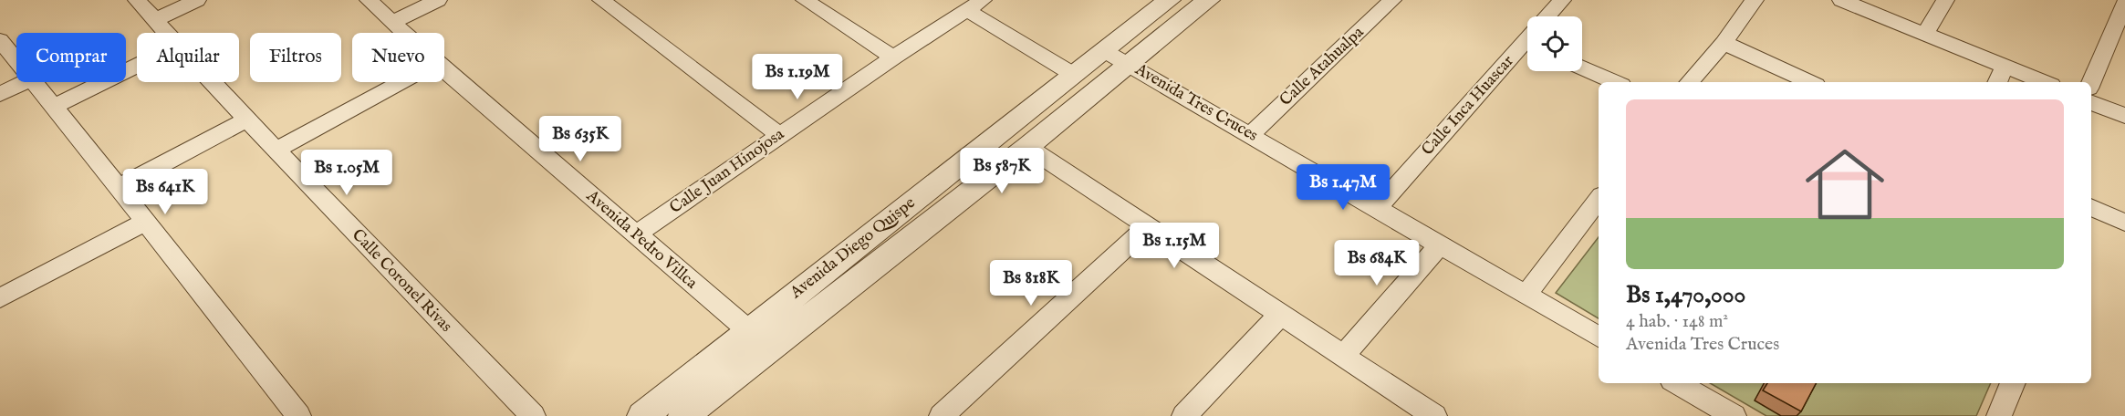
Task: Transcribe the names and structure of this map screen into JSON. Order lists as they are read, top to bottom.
{
  "streets": {
    "street": [
      "Calle Atahualpa",
      "Avenida Tres Cruces",
      "Calle Inca Huascar",
      "Calle Juan Hinojosa",
      "Avenida Pedro Villca",
      "Avenida Diego Quispe",
      "Calle Coronel Rivas"
    ]
  },
  "crossings": [
    ["Calle Atahualpa", "Avenida Tres Cruces"],
    ["Avenida Tres Cruces", "Calle Inca Huascar"],
    ["Avenida Tres Cruces", "Avenida Diego Quispe"],
    ["Calle Juan Hinojosa", "Avenida Pedro Villca"],
    ["Avenida Pedro Villca", "Avenida Diego Quispe"]
  ],
  "page": {
    "chip": [
      "Comprar",
      "Alquilar",
      "Filtros",
      "Nuevo"
    ],
    "price": [
      "Bs 1.19M",
      "Bs 635K",
      "Bs 587K",
      "Bs 1.05M",
      "Bs 1.47M",
      "Bs 641K",
      "Bs 1.15M",
      "Bs 684K",
      "Bs 818K"
    ],
    "list": [
      {
        "name": "Bs 1,470,000",
        "note": "4 hab. · 148 m² · Avenida Tres Cruces"
      }
    ]
  }
}
